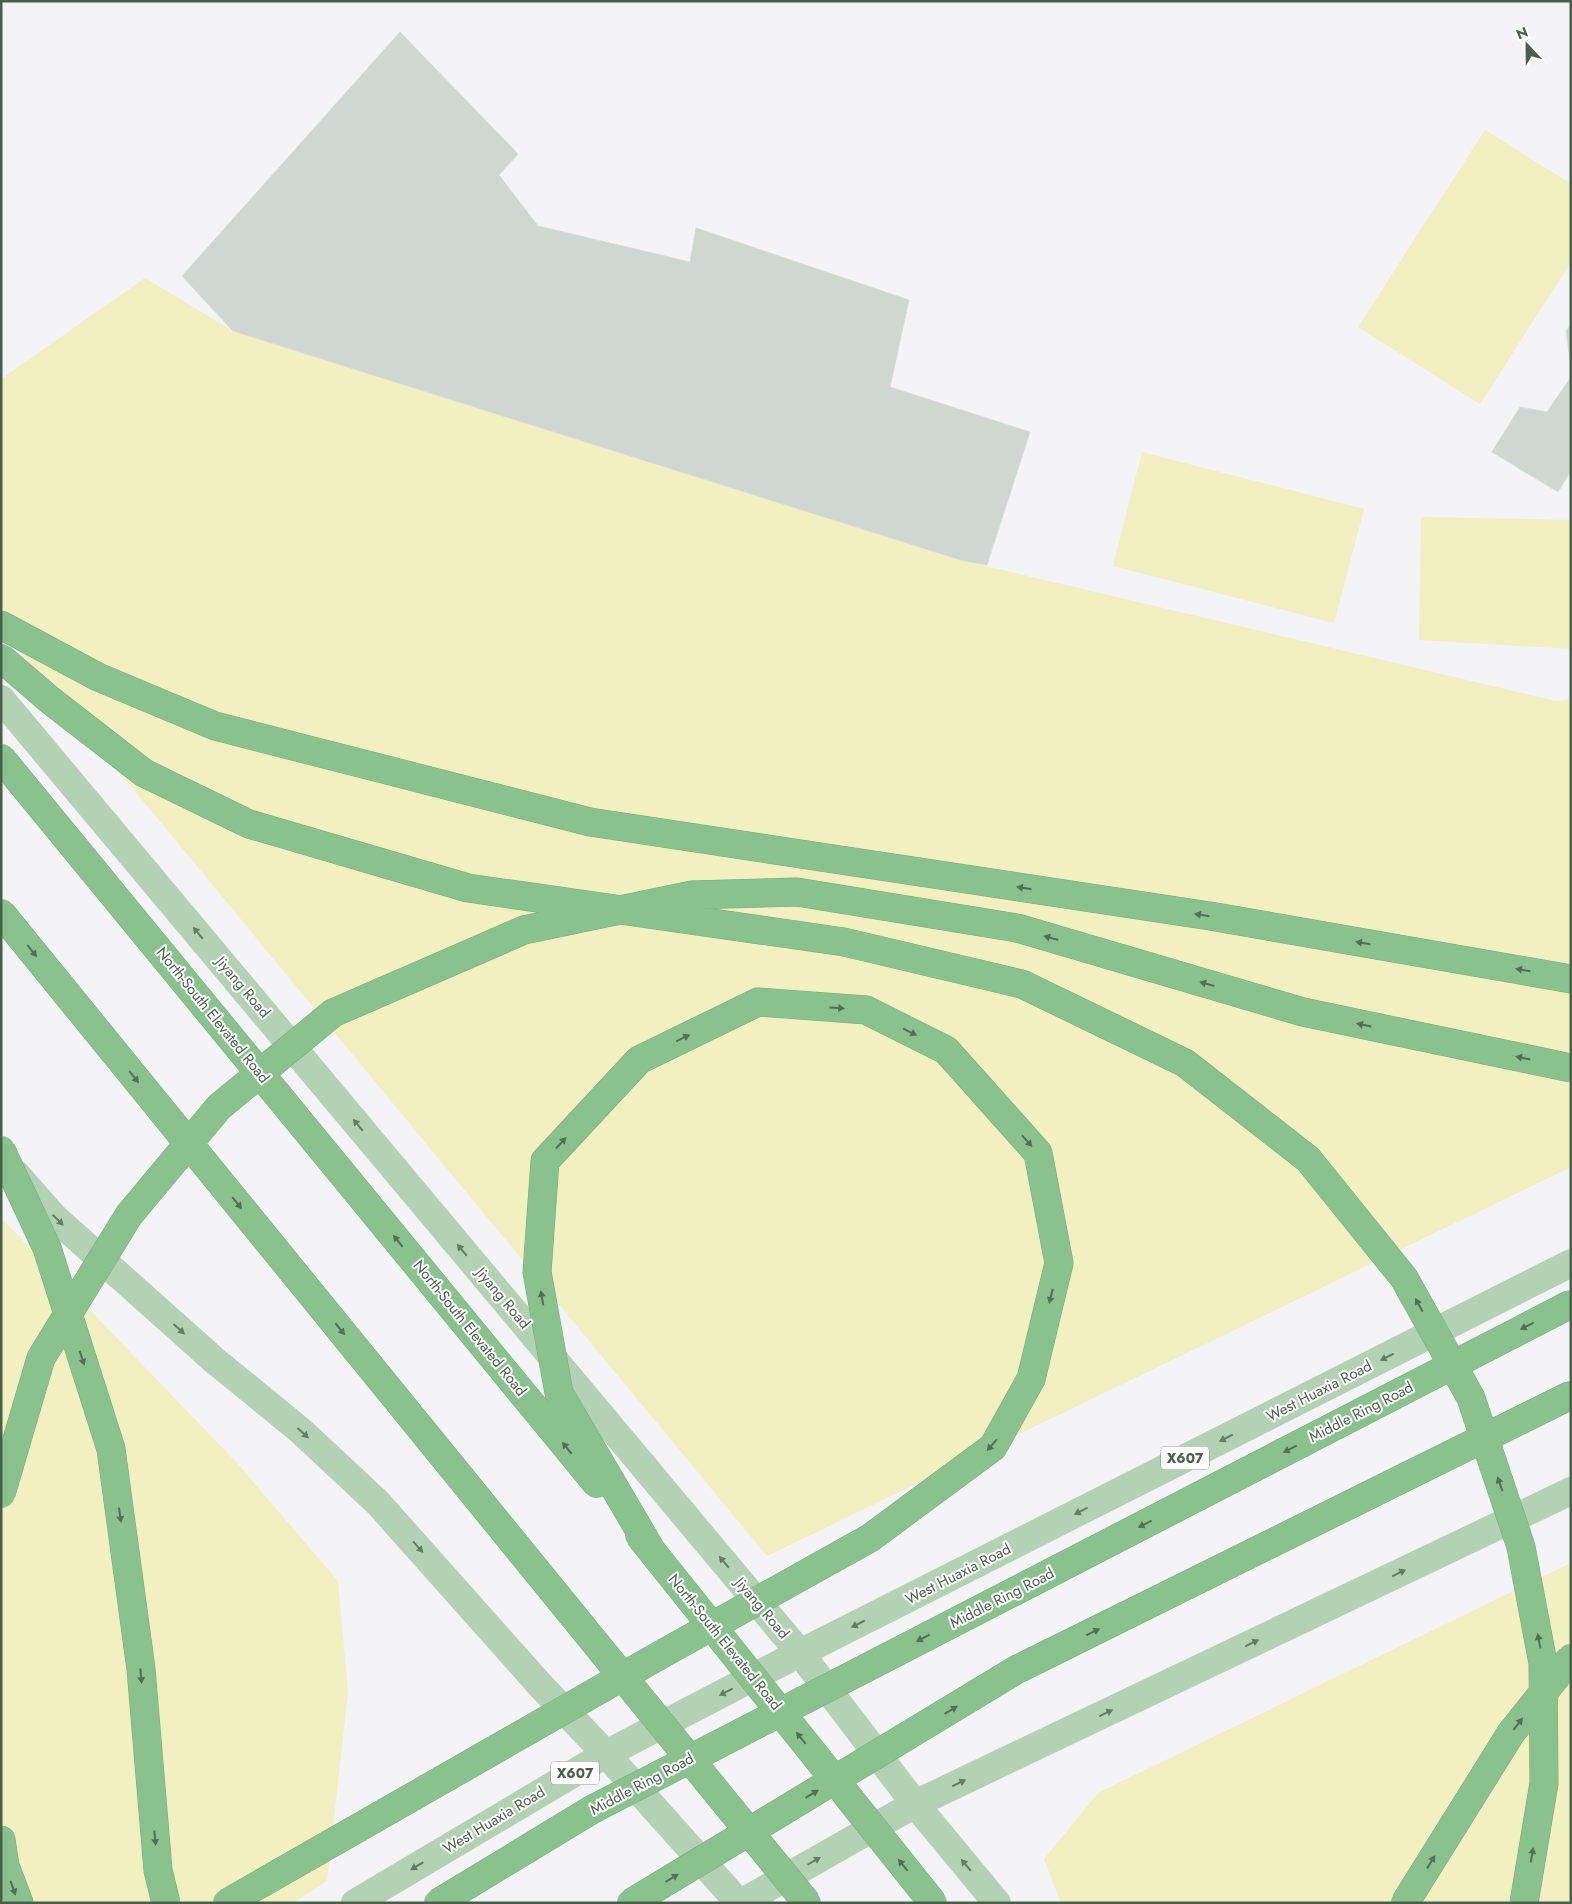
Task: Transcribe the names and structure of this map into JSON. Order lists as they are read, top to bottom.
{
  "streets": {
    "highway": ["North-South Elevated Road", "Middle Ring Road"],
    "main road": ["Jiyang Road", "West Huaxia Road", "X607"]
  },
  "crossings": [
    ["Jiyang Road", "West Huaxia Road"]
  ],
  "north": "top"
}
